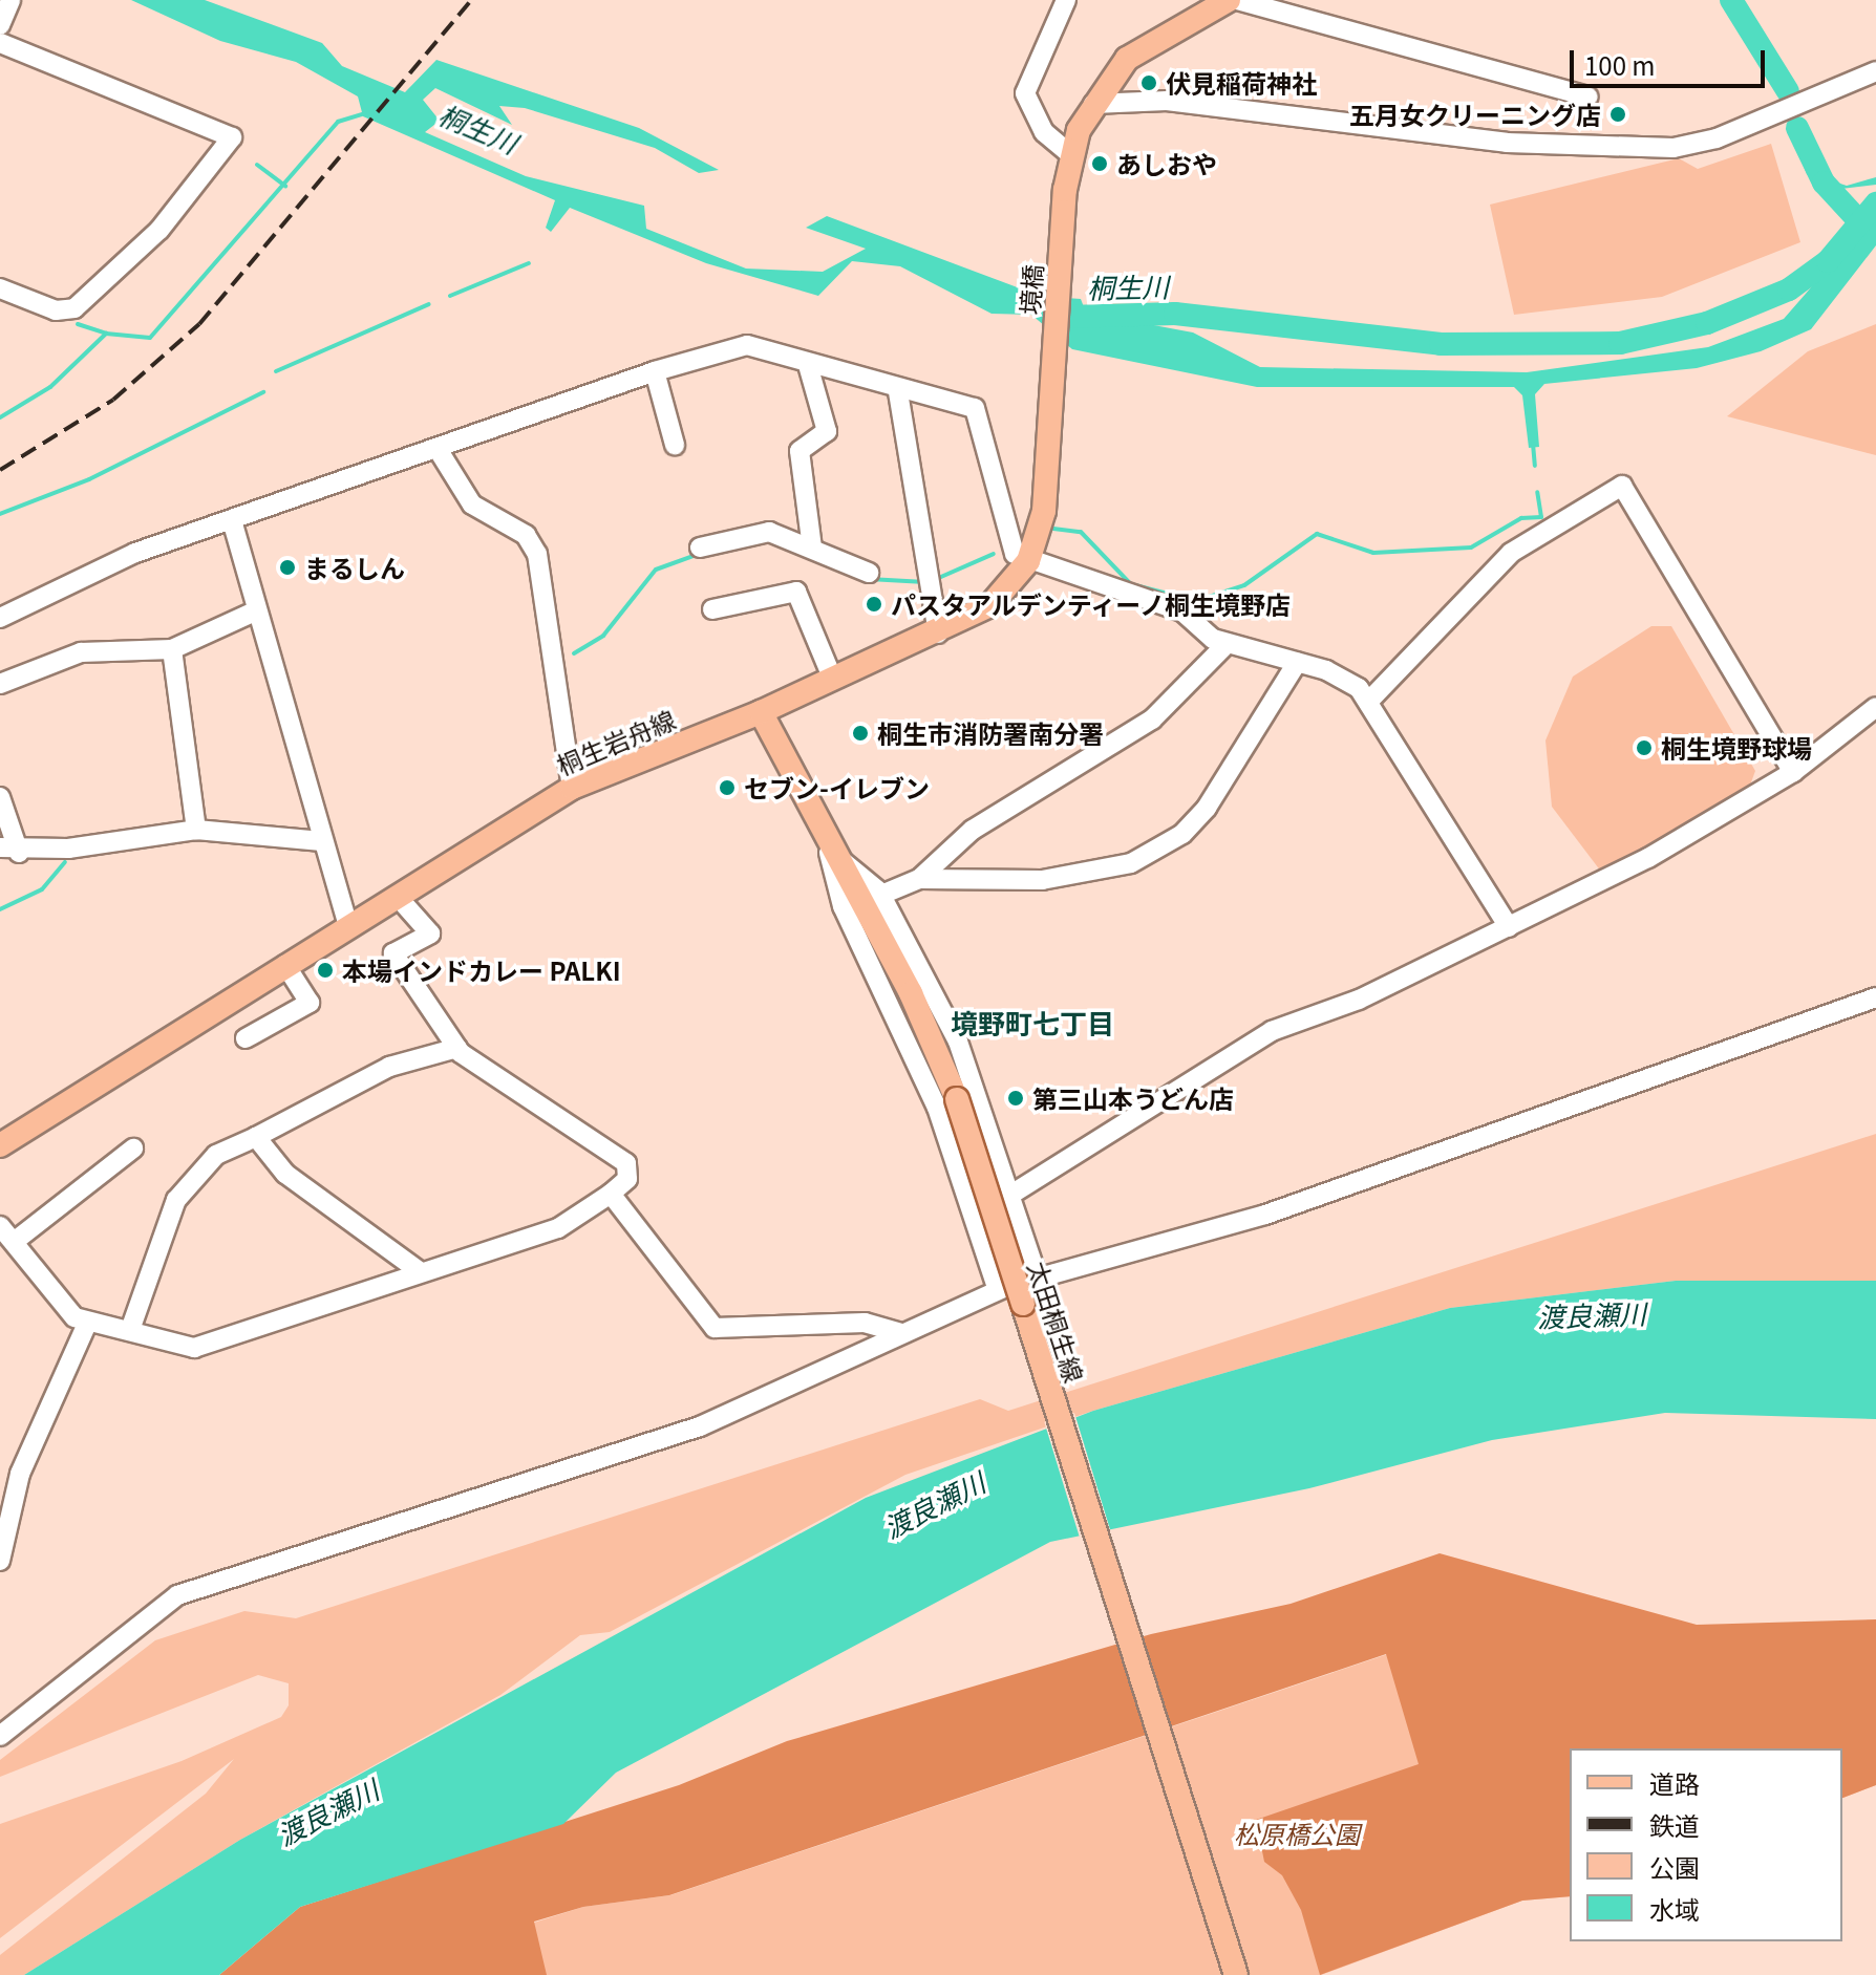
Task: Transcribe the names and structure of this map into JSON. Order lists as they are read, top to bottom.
{
  "streets": {
    "main road": ["境橋", "桐生岩舟線", "太田桐生線"]
  },
  "crossings": [
    ["境橋", "桐生岩舟線"],
    ["桐生岩舟線", "太田桐生線"]
  ],
  "districts": ["境野町七丁目"],
  "water": ["桐生川", "渡良瀬川"],
  "parks": ["松原橋公園"],
  "places": [
    "伏見稲荷神社",
    "五月女クリーニング店",
    "あしおや",
    "まるしん",
    "パスタアルデンティーノ桐生境野店",
    "桐生市消防署南分署",
    "桐生境野球場",
    "セブン-イレブン",
    "本場インドカレー PALKI",
    "第三山本うどん店"
  ],
  "legend": [
    "道路",
    "鉄道",
    "公園",
    "水域"
  ],
  "scale_bar": "100 m"
}
